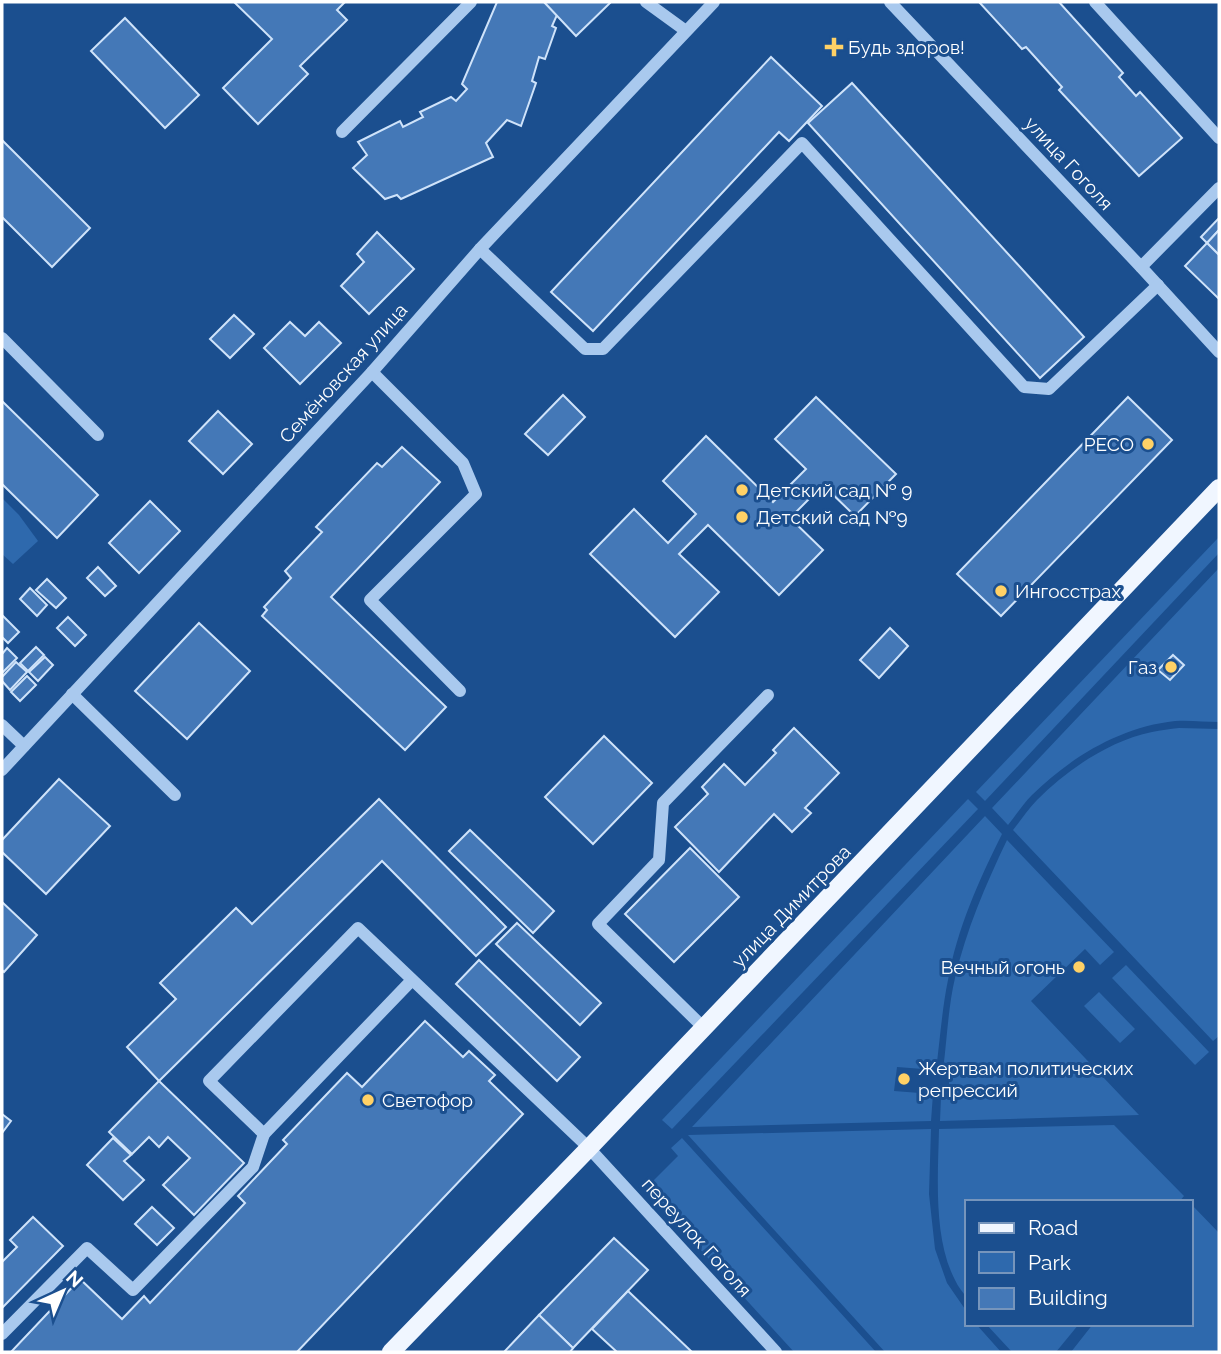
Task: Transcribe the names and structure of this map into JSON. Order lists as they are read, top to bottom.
{
  "streets": {
    "main road": ["улица Димитрова"],
    "street": ["улица Гоголя", "Семёновская улица", "переулок Гоголя"]
  },
  "crossings": [
    ["улица Димитрова", "переулок Гоголя"]
  ],
  "places": {
    "health": ["Будь здоров!"],
    "other": [
      "РЕСО",
      "Детский сад № 9",
      "Детский сад №9",
      "Ингосстрах",
      "Газ",
      "Вечный огонь",
      "Жертвам политических репрессий",
      "Светофор"
    ]
  },
  "legend": ["Road", "Park", "Building"],
  "north": "top right"
}
